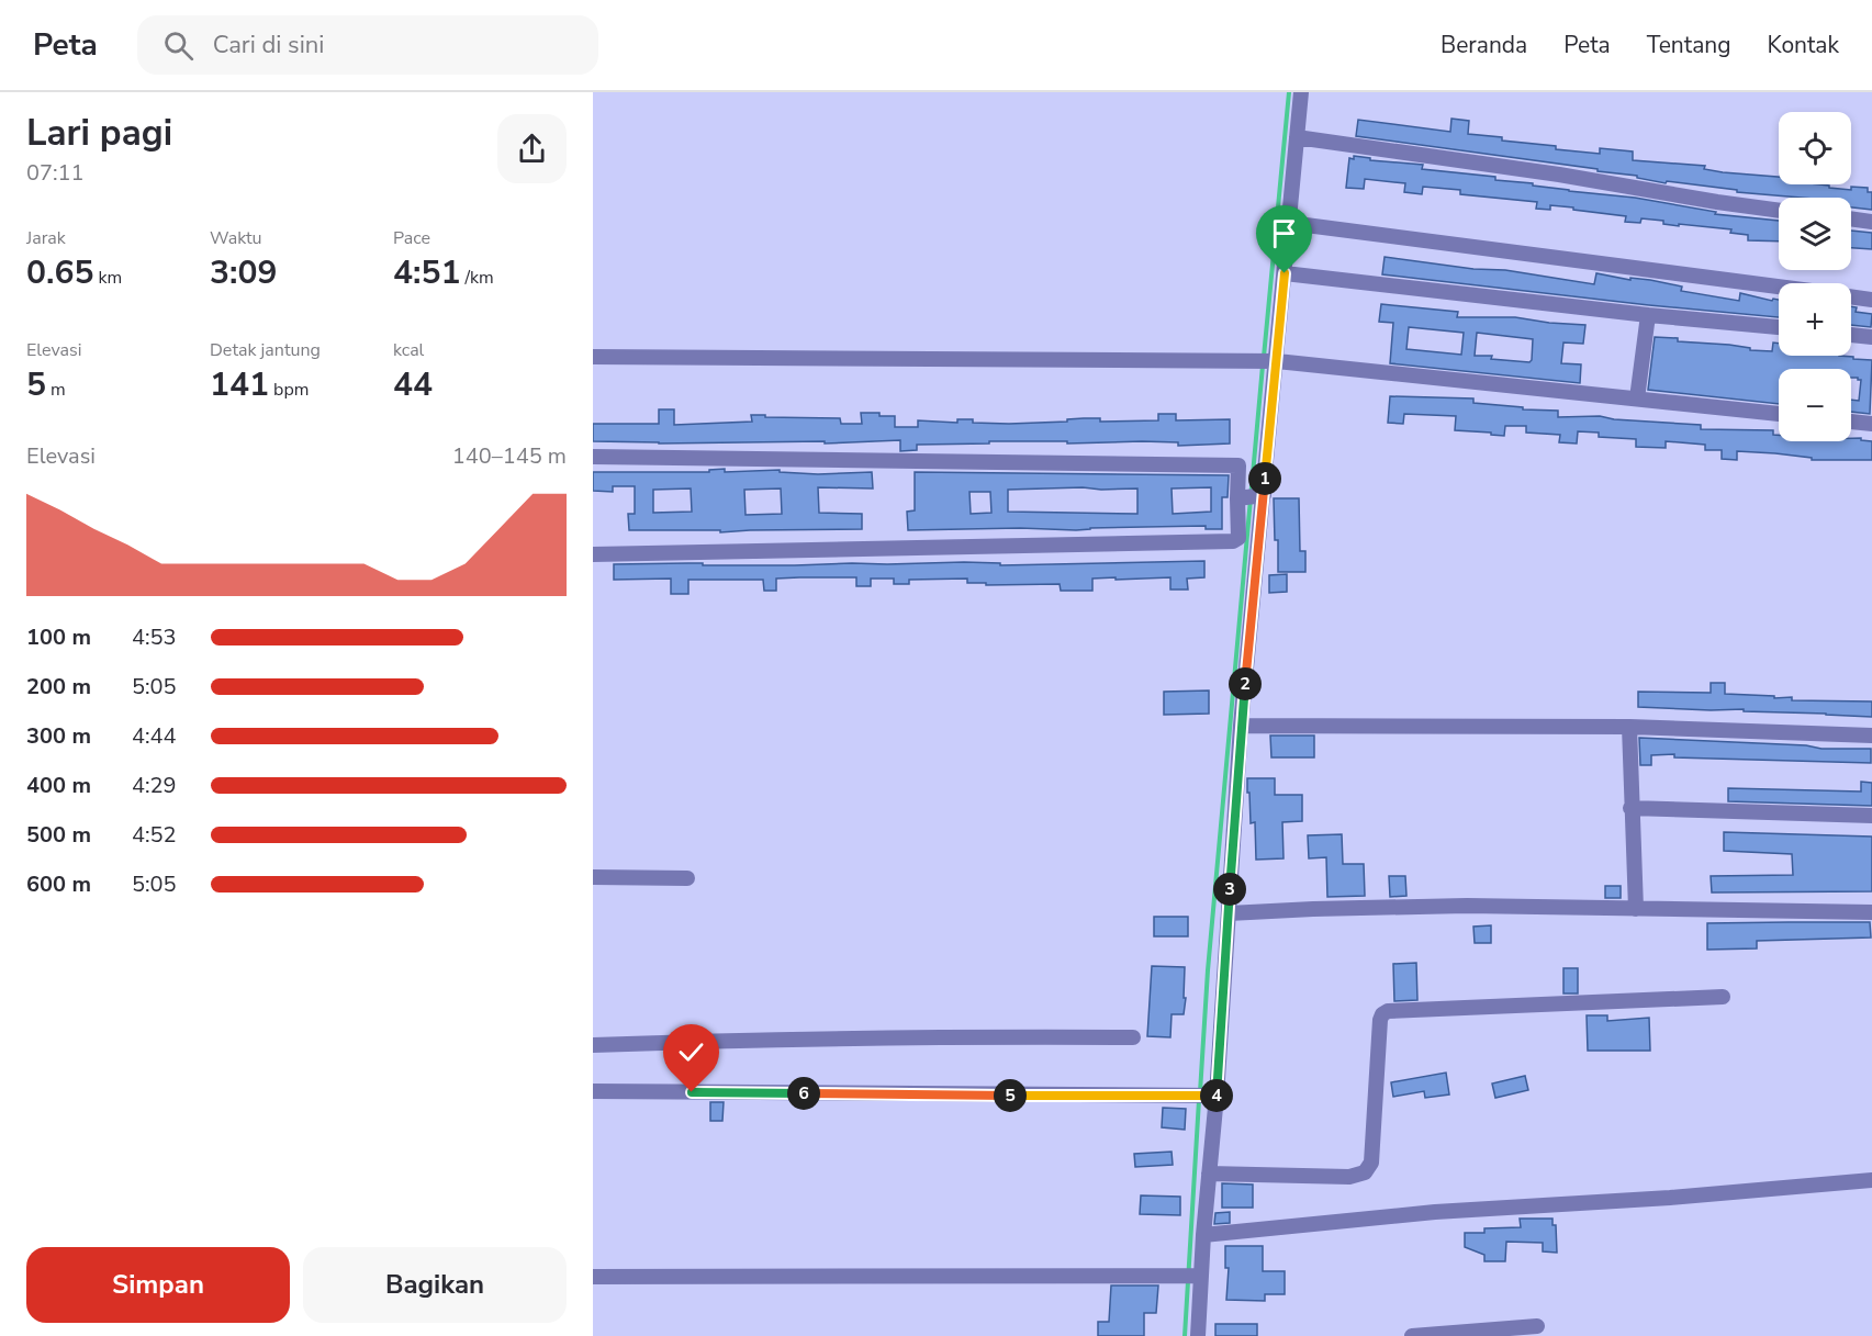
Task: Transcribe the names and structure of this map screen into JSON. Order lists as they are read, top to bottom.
{
  "page": {
    "header": "Peta",
    "search": "Cari di sini",
    "nav": [
      "Beranda",
      "Peta",
      "Tentang",
      "Kontak"
    ],
    "heading": ["Lari pagi", "07:11"],
    "map_buttons": ["+", "−"],
    "stats": [
      ["Jarak", "0.65 km"],
      ["Waktu", "3:09"],
      ["Pace", "4:51 /km"],
      ["Elevasi", "5 m"],
      ["Detak jantung", "141 bpm"],
      ["kcal", "44"]
    ],
    "chart": ["Elevasi", "140–145 m"],
    "pins": [
      "1",
      "2",
      "3",
      "6",
      "4",
      "5"
    ],
    "list": [
      {
        "name": "100 m",
        "note": "4:53"
      },
      {
        "name": "200 m",
        "note": "5:05"
      },
      {
        "name": "300 m",
        "note": "4:44"
      },
      {
        "name": "400 m",
        "note": "4:29"
      },
      {
        "name": "500 m",
        "note": "4:52"
      },
      {
        "name": "600 m",
        "note": "5:05"
      }
    ],
    "buttons": ["Simpan", "Bagikan"]
  }
}
